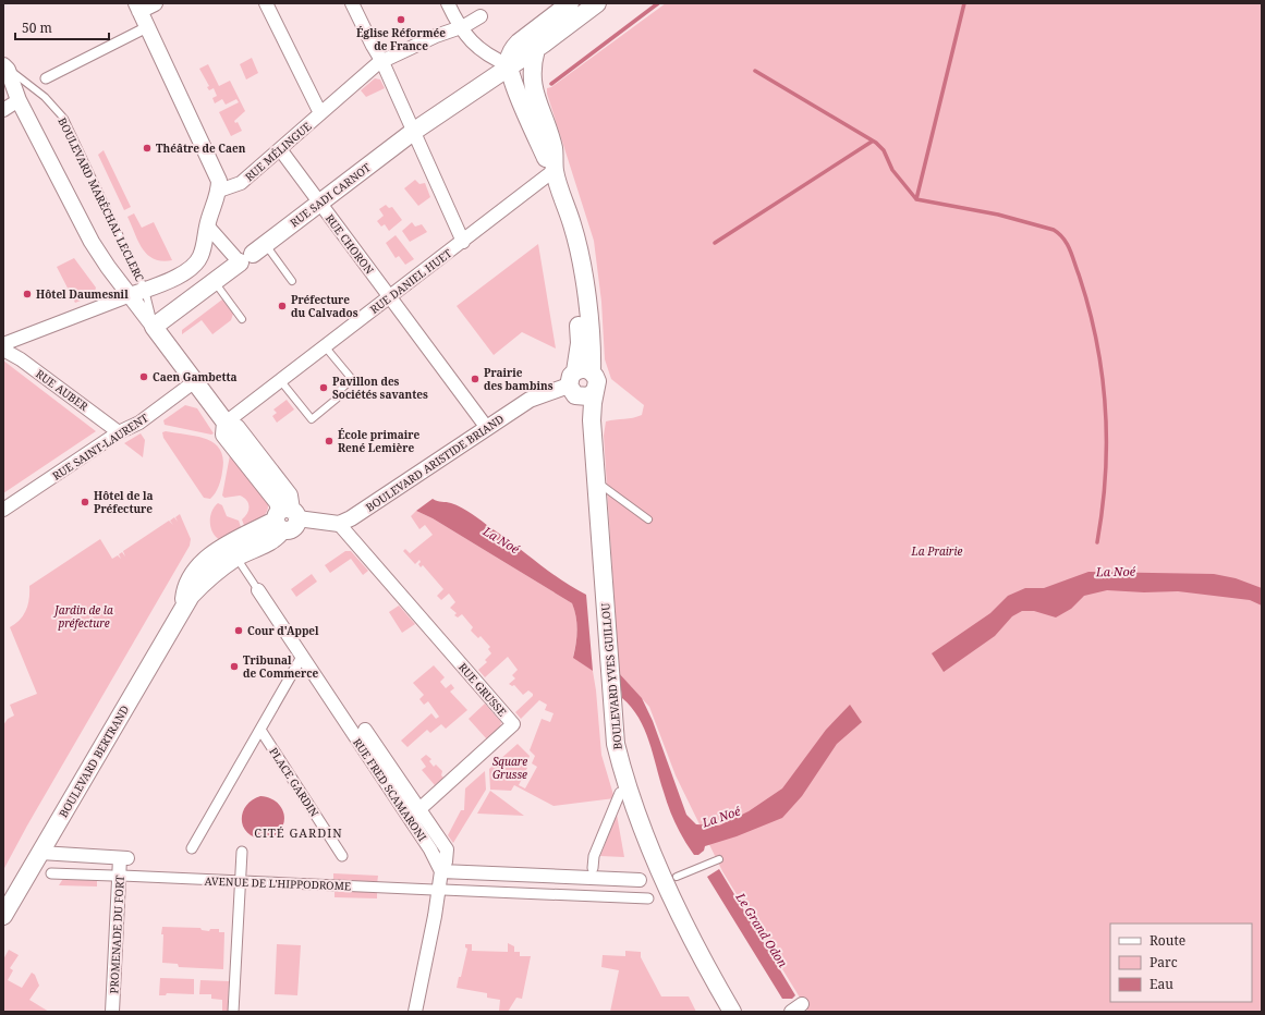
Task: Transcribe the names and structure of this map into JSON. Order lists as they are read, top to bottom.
{
  "streets": {
    "main road": [
      "RUE SADI CARNOT",
      "BOULEVARD MARÉCHAL LECLERC",
      "BOULEVARD YVES GUILLOU",
      "BOULEVARD BERTRAND"
    ],
    "street": [
      "RUE MÉLINGUE",
      "RUE CHORON",
      "RUE DANIEL HUET",
      "RUE AUBER",
      "RUE SAINT-LAURENT",
      "BOULEVARD ARISTIDE BRIAND",
      "RUE GRUSSE",
      "PLACE GARDIN",
      "RUE FRED SCAMARONI",
      "AVENUE DE L'HIPPODROME",
      "PROMENADE DU FORT"
    ]
  },
  "crossings": [
    ["RUE MÉLINGUE", "RUE CHORON"],
    ["RUE SADI CARNOT", "BOULEVARD MARÉCHAL LECLERC"],
    ["RUE SADI CARNOT", "RUE CHORON"],
    ["BOULEVARD MARÉCHAL LECLERC", "RUE DANIEL HUET"],
    ["BOULEVARD MARÉCHAL LECLERC", "RUE SAINT-LAURENT"],
    ["BOULEVARD MARÉCHAL LECLERC", "BOULEVARD BERTRAND"],
    ["RUE CHORON", "RUE DANIEL HUET"],
    ["RUE CHORON", "BOULEVARD ARISTIDE BRIAND"],
    ["RUE AUBER", "RUE SAINT-LAURENT"],
    ["BOULEVARD ARISTIDE BRIAND", "BOULEVARD YVES GUILLOU"],
    ["BOULEVARD ARISTIDE BRIAND", "RUE GRUSSE"],
    ["BOULEVARD BERTRAND", "PROMENADE DU FORT"]
  ],
  "districts": ["CITÉ GARDIN"],
  "water": ["La Noé", "Le Grand Odon"],
  "parks": ["La Prairie", "Jardin de la préfecture", "Square Grusse"],
  "places": [
    "Église Réformée de France",
    "Théâtre de Caen",
    "Hôtel Daumesnil",
    "Préfecture du Calvados",
    "Caen Gambetta",
    "Prairie des bambins",
    "Pavillon des Sociétés savantes",
    "École primaire René Lemière",
    "Hôtel de la Préfecture",
    "Cour d'Appel",
    "Tribunal de Commerce"
  ],
  "legend": ["Route", "Parc", "Eau"],
  "scale_bar": "50 m"
}
